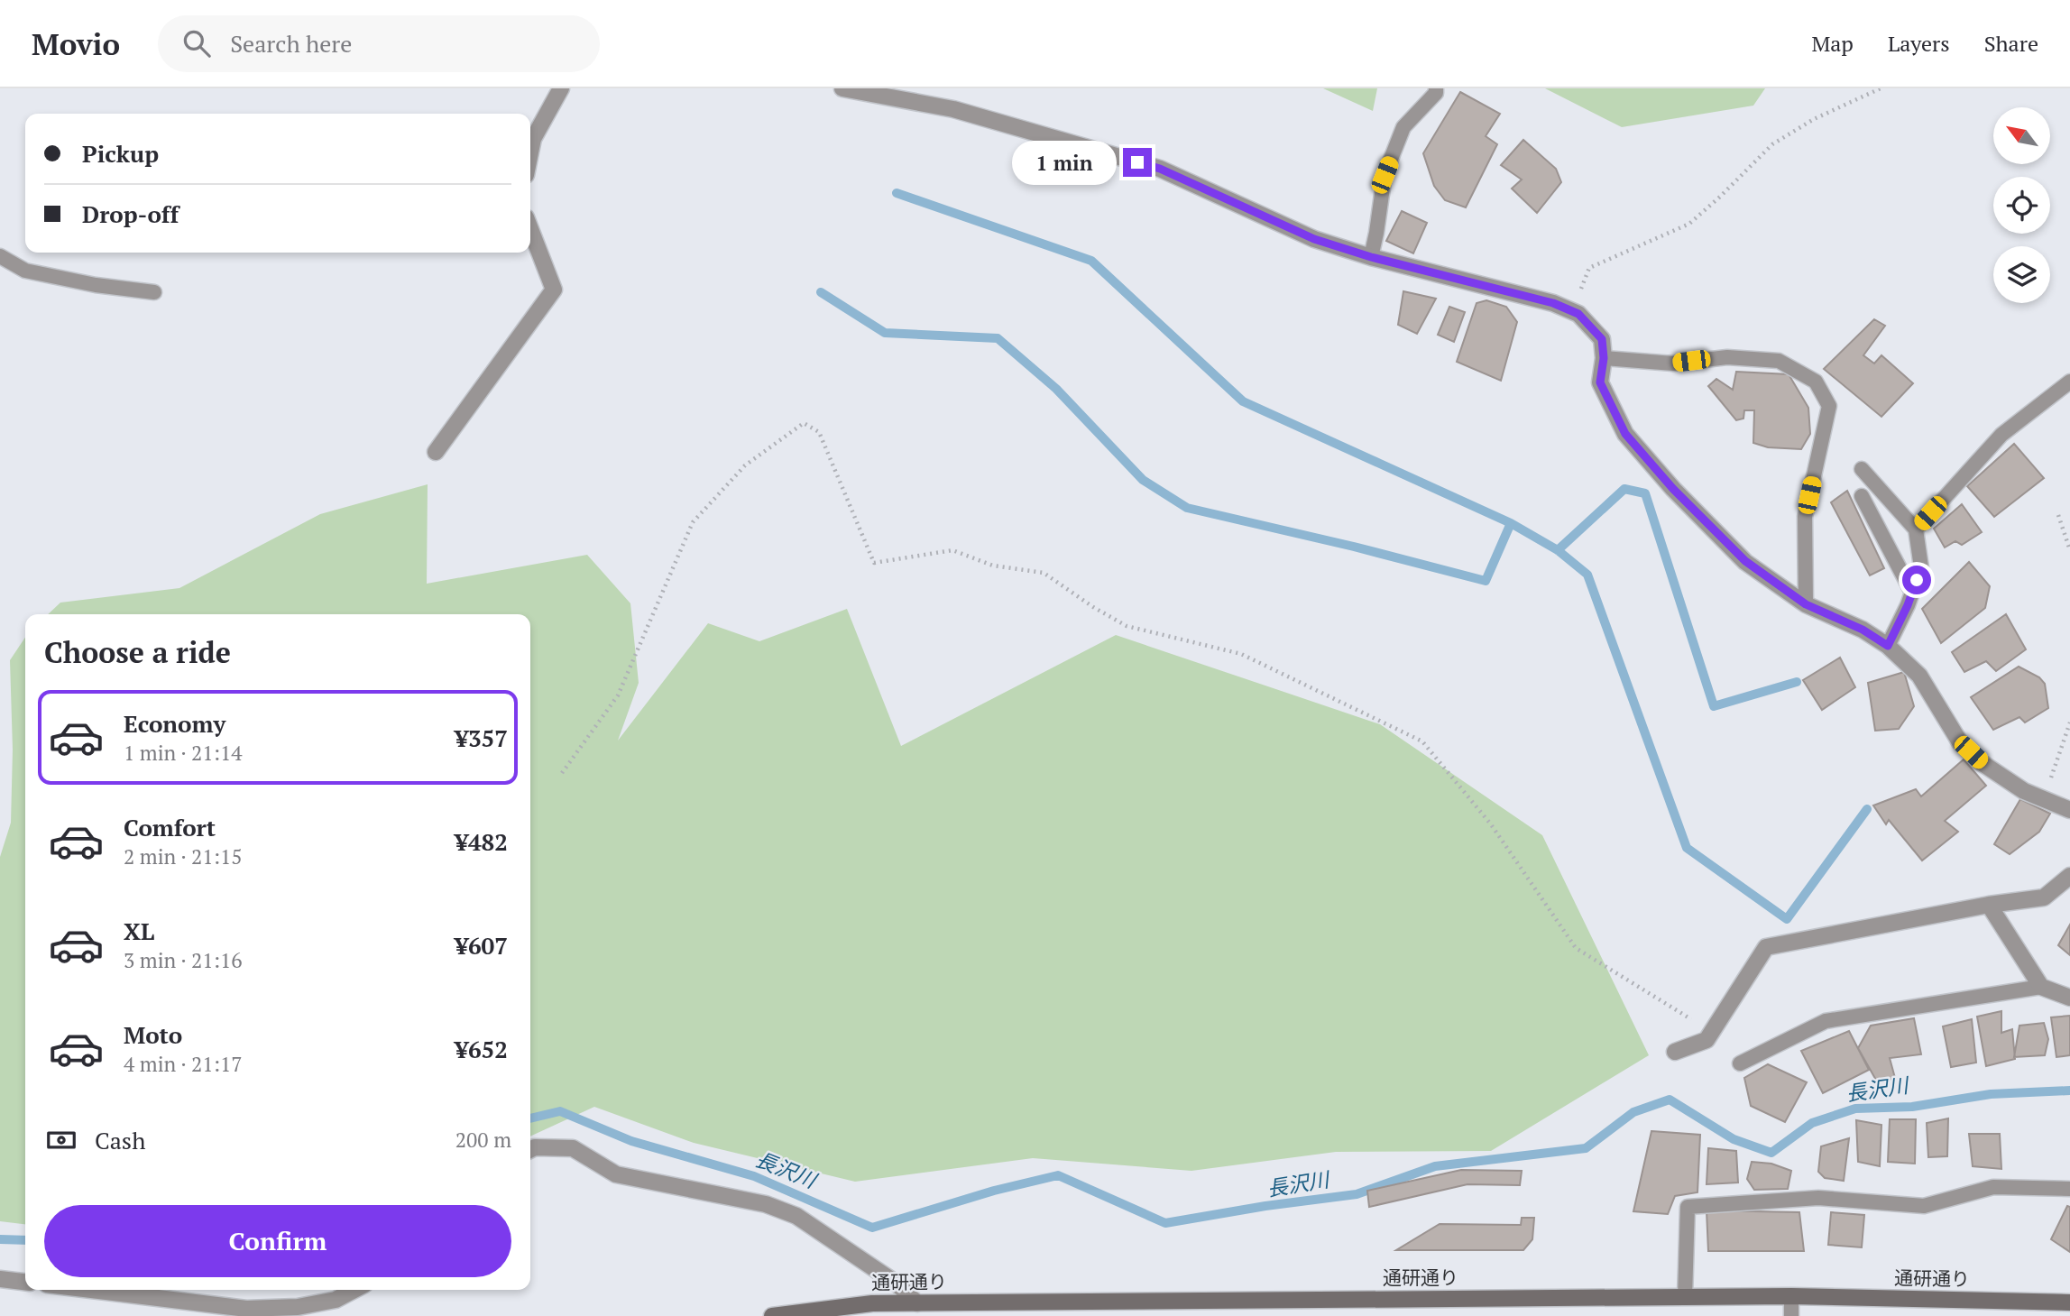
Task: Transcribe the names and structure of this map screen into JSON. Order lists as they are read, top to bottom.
{
  "streets": {
    "street": ["通研通り"]
  },
  "water": ["長沢川"],
  "north": "top left",
  "page": {
    "header": "Movio",
    "search": "Search here",
    "nav": ["Map", "Layers", "Share"],
    "banner": ["Pickup", "Drop-off"],
    "bubble": "1 min",
    "heading": "Choose a ride",
    "list": [
      {
        "name": "Economy",
        "note": "1 min · 21:14",
        "value": "¥357"
      },
      {
        "name": "Comfort",
        "note": "2 min · 21:15",
        "value": "¥482"
      },
      {
        "name": "XL",
        "note": "3 min · 21:16",
        "value": "¥607"
      },
      {
        "name": "Moto",
        "note": "4 min · 21:17",
        "value": "¥652"
      }
    ],
    "pay": ["Cash", "200 m"],
    "buttons": "Confirm"
  }
}
